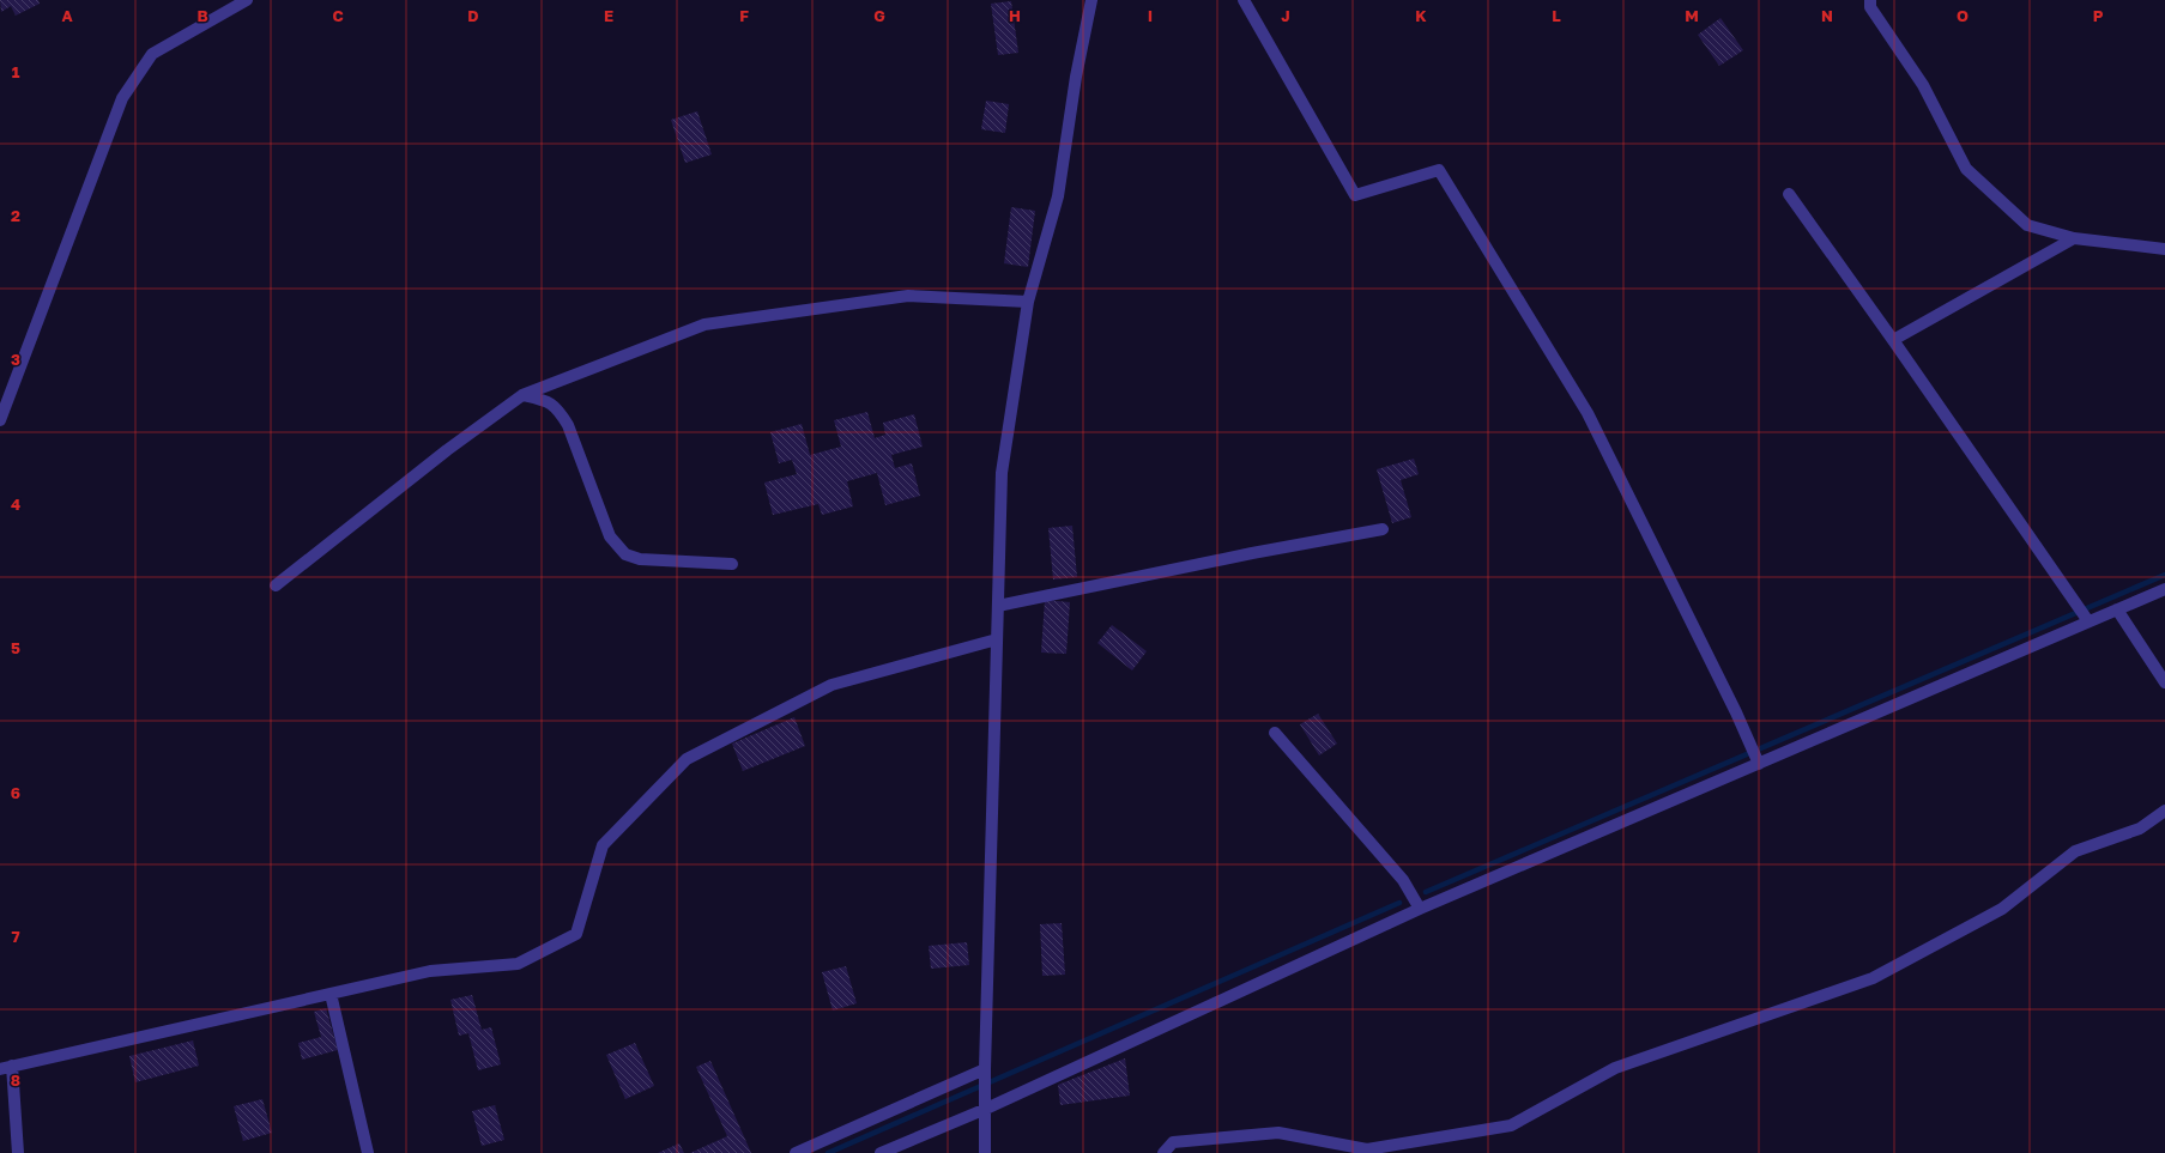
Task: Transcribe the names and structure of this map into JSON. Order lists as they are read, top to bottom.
{
  "grid": {
    "columns": [
      "A",
      "B",
      "C",
      "D",
      "E",
      "F",
      "G",
      "H",
      "I",
      "J",
      "K",
      "L",
      "M",
      "N",
      "O",
      "P"
    ],
    "rows": [
      "1",
      "2",
      "3",
      "4",
      "5",
      "6",
      "7",
      "8"
    ]
  }
}
